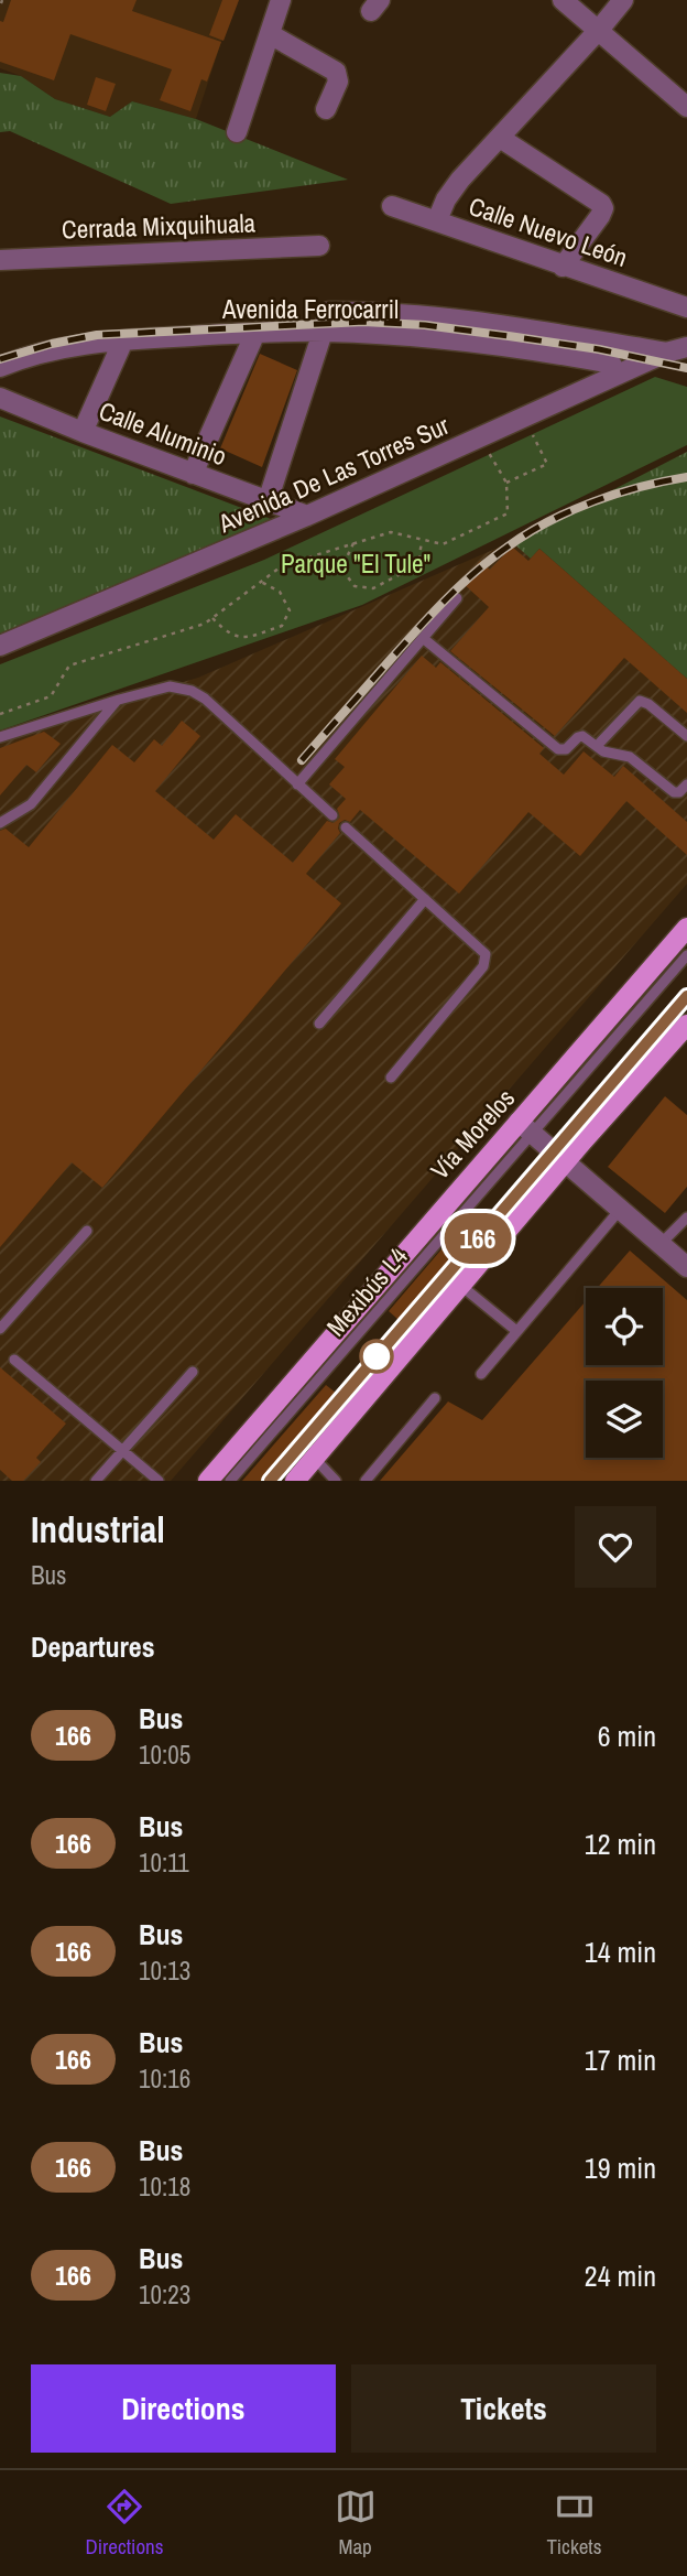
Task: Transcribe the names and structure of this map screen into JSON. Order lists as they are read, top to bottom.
{
  "streets": {
    "main road": ["Vía Morelos"],
    "street": [
      "Cerrada Mixquihuala",
      "Calle Nuevo León",
      "Avenida Ferrocarril",
      "Calle Aluminio",
      "Avenida De Las Torres Sur"
    ],
    "lane": ["Mexibús L4"]
  },
  "crossings": [
    ["Avenida Ferrocarril", "Avenida De Las Torres Sur"],
    ["Calle Aluminio", "Avenida De Las Torres Sur"],
    ["Vía Morelos", "Mexibús L4"]
  ],
  "parks": ["Parque \"El Tule\""],
  "lines": ["bus line 166"],
  "page": {
    "on_map": "166",
    "heading": [
      ["Industrial", "Bus"],
      "Departures"
    ],
    "list": [
      {
        "mark": "166",
        "name": "Bus",
        "note": "10:05",
        "value": "6 min"
      },
      {
        "mark": "166",
        "name": "Bus",
        "note": "10:11",
        "value": "12 min"
      },
      {
        "mark": "166",
        "name": "Bus",
        "note": "10:13",
        "value": "14 min"
      },
      {
        "mark": "166",
        "name": "Bus",
        "note": "10:16",
        "value": "17 min"
      },
      {
        "mark": "166",
        "name": "Bus",
        "note": "10:18",
        "value": "19 min"
      },
      {
        "mark": "166",
        "name": "Bus",
        "note": "10:23",
        "value": "24 min"
      }
    ],
    "buttons": ["Directions", "Tickets"],
    "tabs": ["Directions", "Map", "Tickets"]
  }
}
